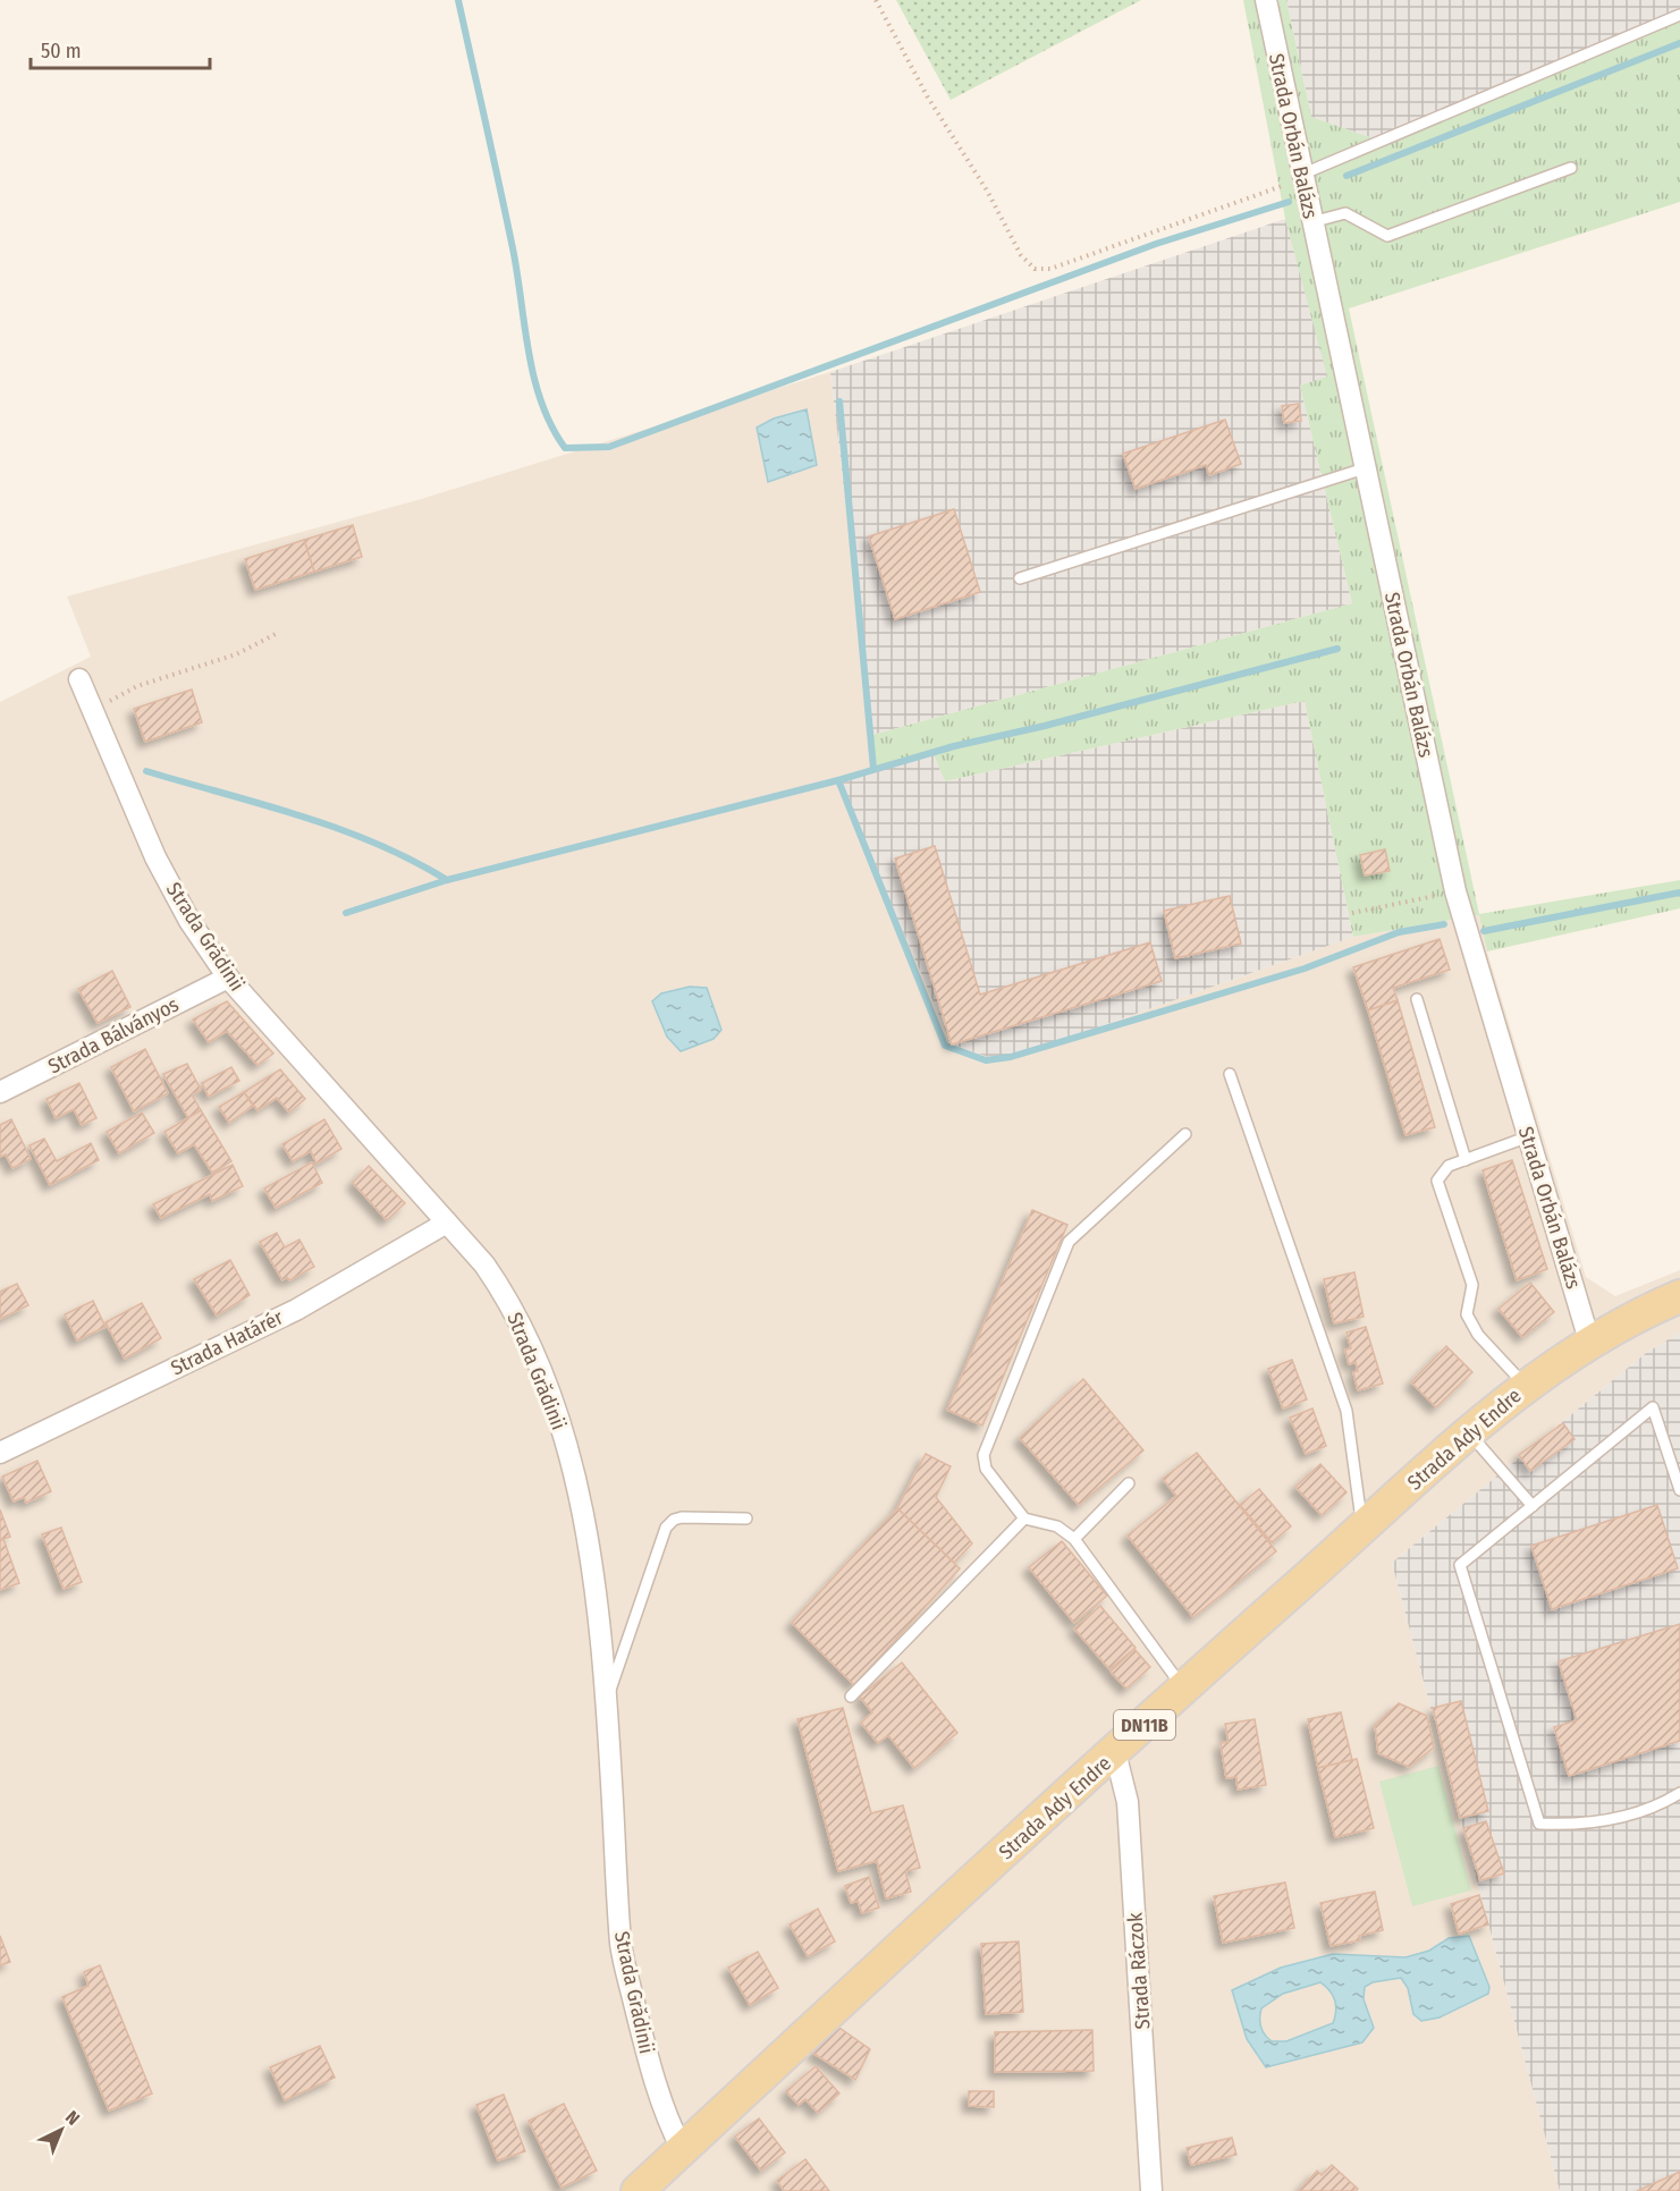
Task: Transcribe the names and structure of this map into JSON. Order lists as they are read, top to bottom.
{
  "streets": {
    "main road": ["Strada Ady Endre", "DN11B"],
    "street": [
      "Strada Orbán Balázs",
      "Strada Grădinii",
      "Strada Bálványos",
      "Strada Határér",
      "Strada Ráczok"
    ]
  },
  "crossings": [
    ["Strada Orbán Balázs", "Strada Ady Endre"],
    ["Strada Grădinii", "Strada Bálványos"],
    ["Strada Grădinii", "Strada Határér"],
    ["Strada Grădinii", "Strada Ady Endre"],
    ["Strada Ady Endre", "Strada Ráczok"]
  ],
  "scale_bar": "50 m",
  "north": "top right"
}
